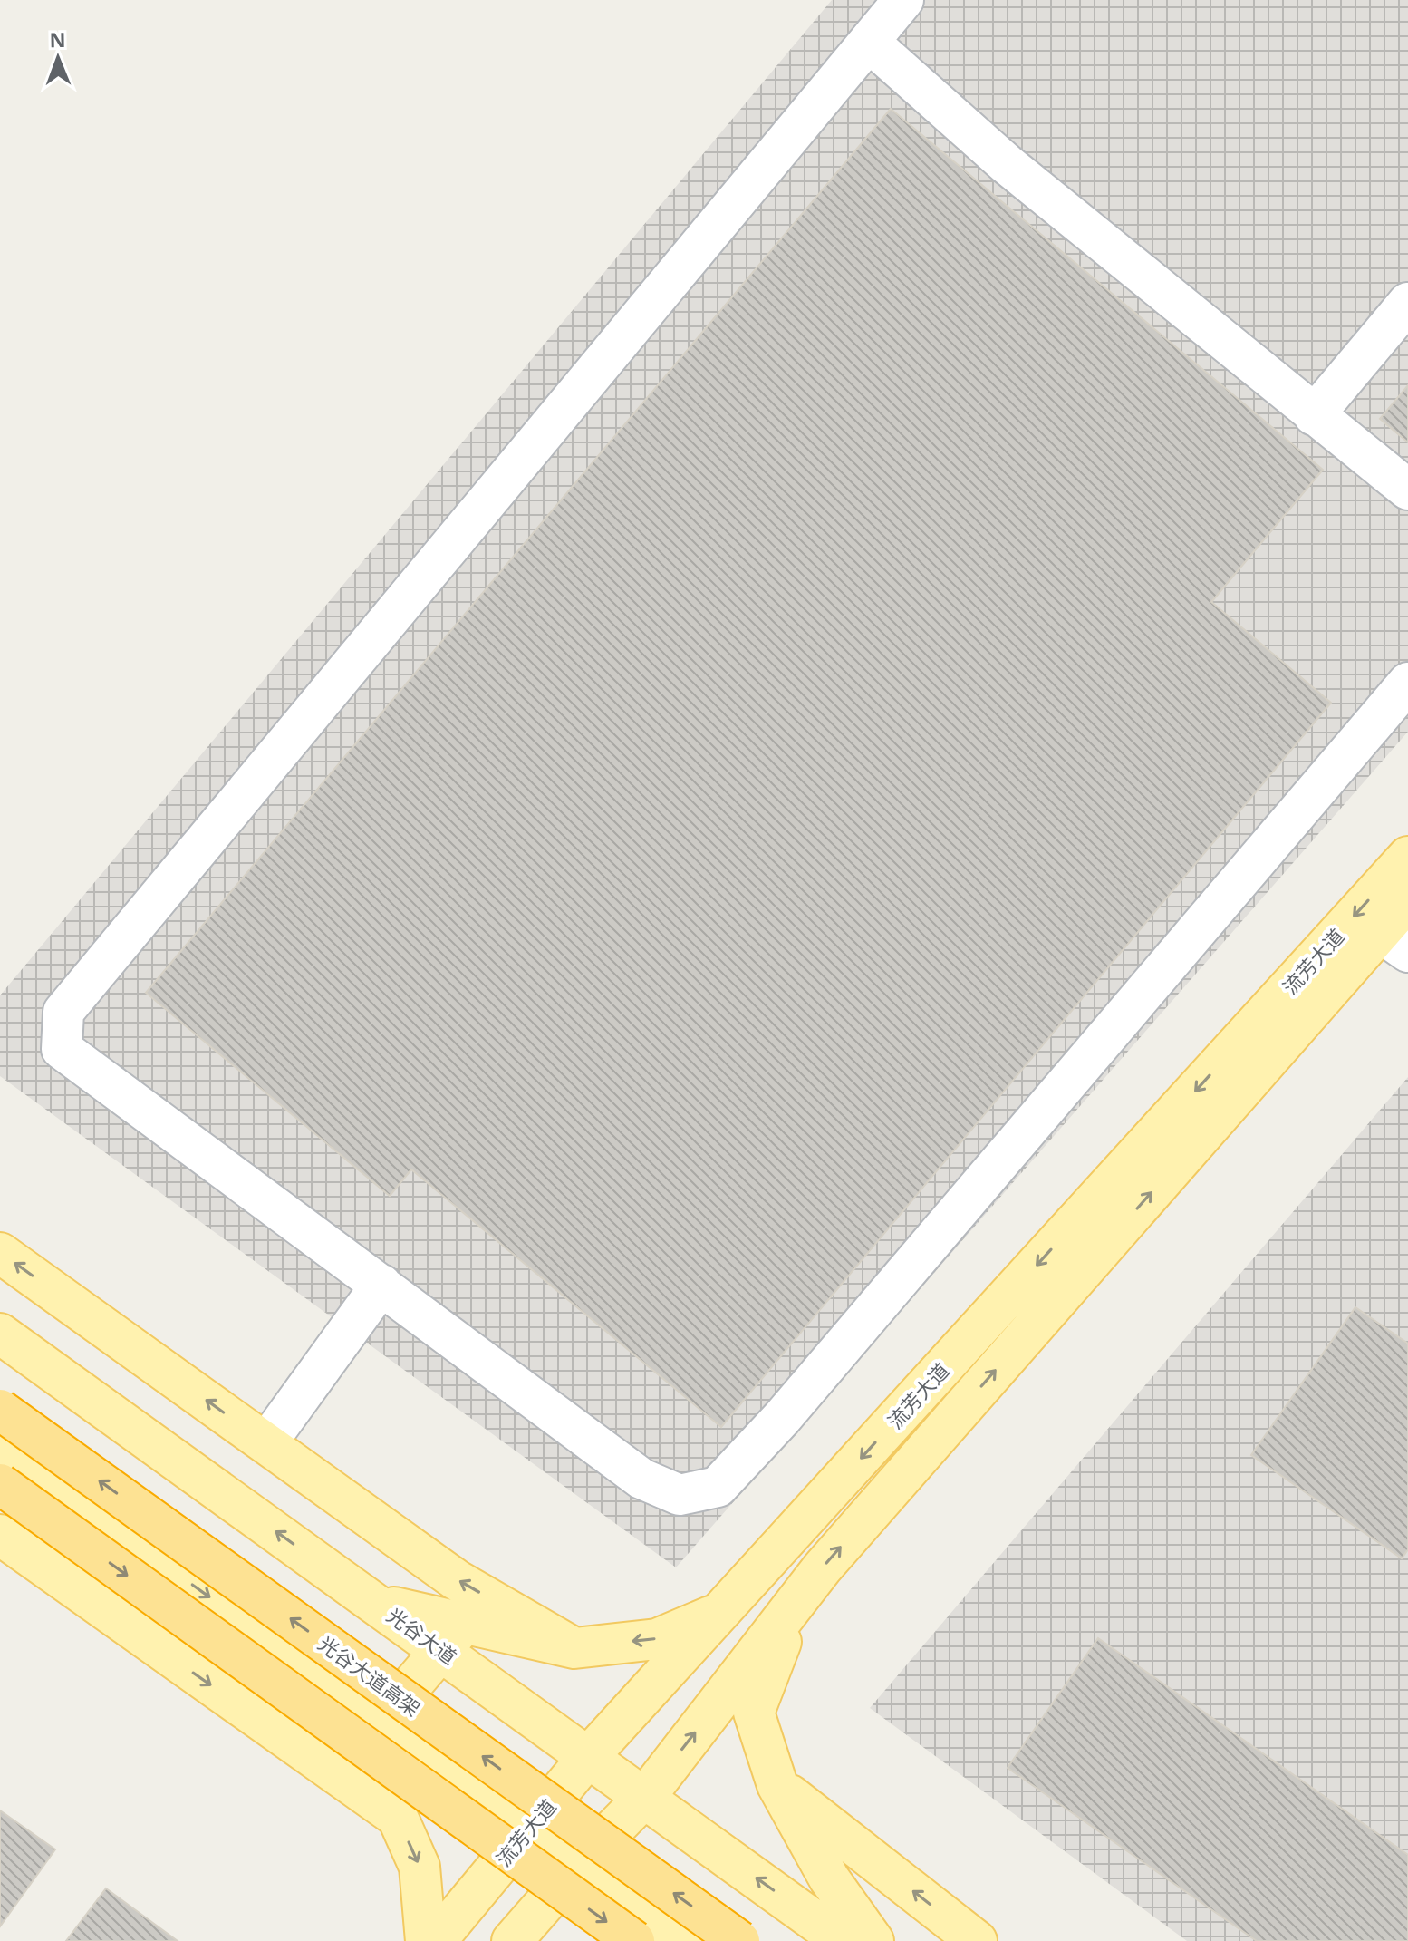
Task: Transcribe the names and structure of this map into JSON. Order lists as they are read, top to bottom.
{
  "streets": {
    "highway": ["光谷大道高架"],
    "main road": ["流芳大道", "光谷大道"]
  },
  "crossings": [
    ["流芳大道", "光谷大道"]
  ],
  "north": "top"
}
